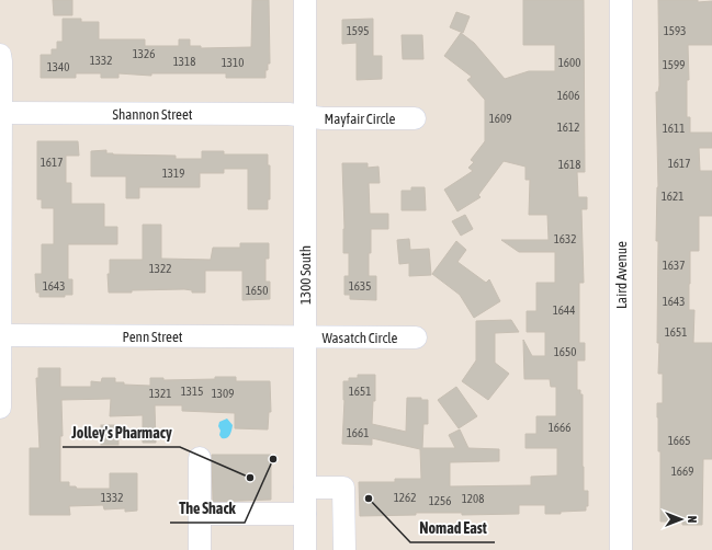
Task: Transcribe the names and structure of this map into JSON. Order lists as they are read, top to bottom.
{
  "streets": {
    "street": [
      "Shannon Street",
      "Mayfair Circle",
      "1300 South",
      "Laird Avenue",
      "Penn Street",
      "Wasatch Circle"
    ]
  },
  "crossings": [
    ["Shannon Street", "Mayfair Circle"],
    ["Shannon Street", "1300 South"],
    ["Mayfair Circle", "1300 South"],
    ["1300 South", "Penn Street"],
    ["1300 South", "Wasatch Circle"],
    ["Penn Street", "Wasatch Circle"]
  ],
  "places": ["The Shack", "Jolley's Pharmacy", "Nomad East"],
  "house_numbers": [
    "1595",
    "1593",
    "1326",
    "1332",
    "1318",
    "1310",
    "1600",
    "1599",
    "1340",
    "1606",
    "1609",
    "1612",
    "1611",
    "1617",
    "1617",
    "1618",
    "1319",
    "1621",
    "1632",
    "1637",
    "1322",
    "1643",
    "1635",
    "1650",
    "1643",
    "1644",
    "1651",
    "1650",
    "1315",
    "1651",
    "1321",
    "1309",
    "1666",
    "1661",
    "1665",
    "1669",
    "1332",
    "1262",
    "1208",
    "1256"
  ],
  "north": "right"
}
